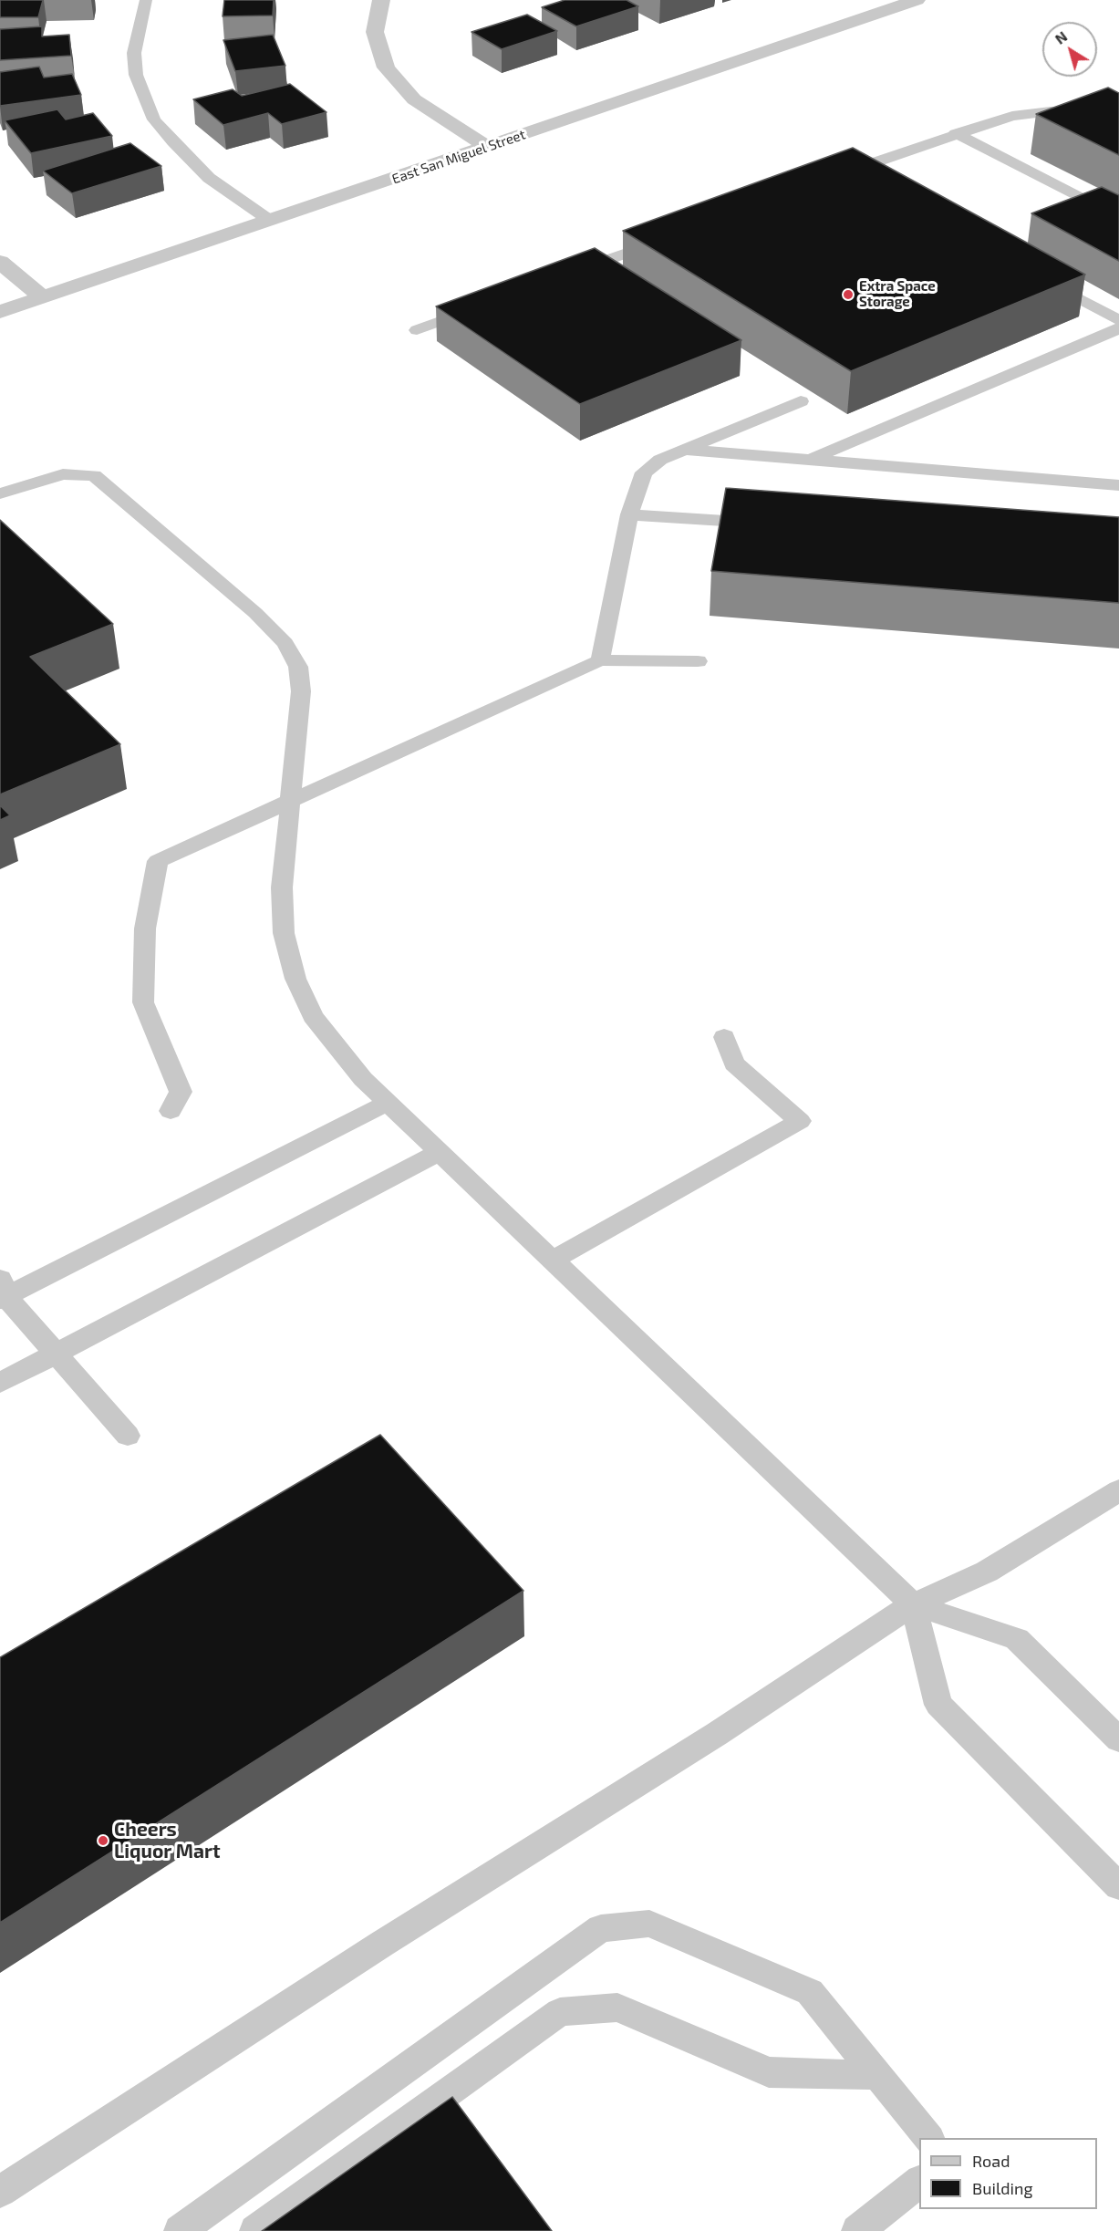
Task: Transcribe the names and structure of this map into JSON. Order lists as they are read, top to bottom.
{
  "streets": {
    "street": ["East San Miguel Street"]
  },
  "places": ["Extra Space Storage", "Cheers Liquor Mart"],
  "legend": ["Road", "Building"],
  "north": "top left"
}
